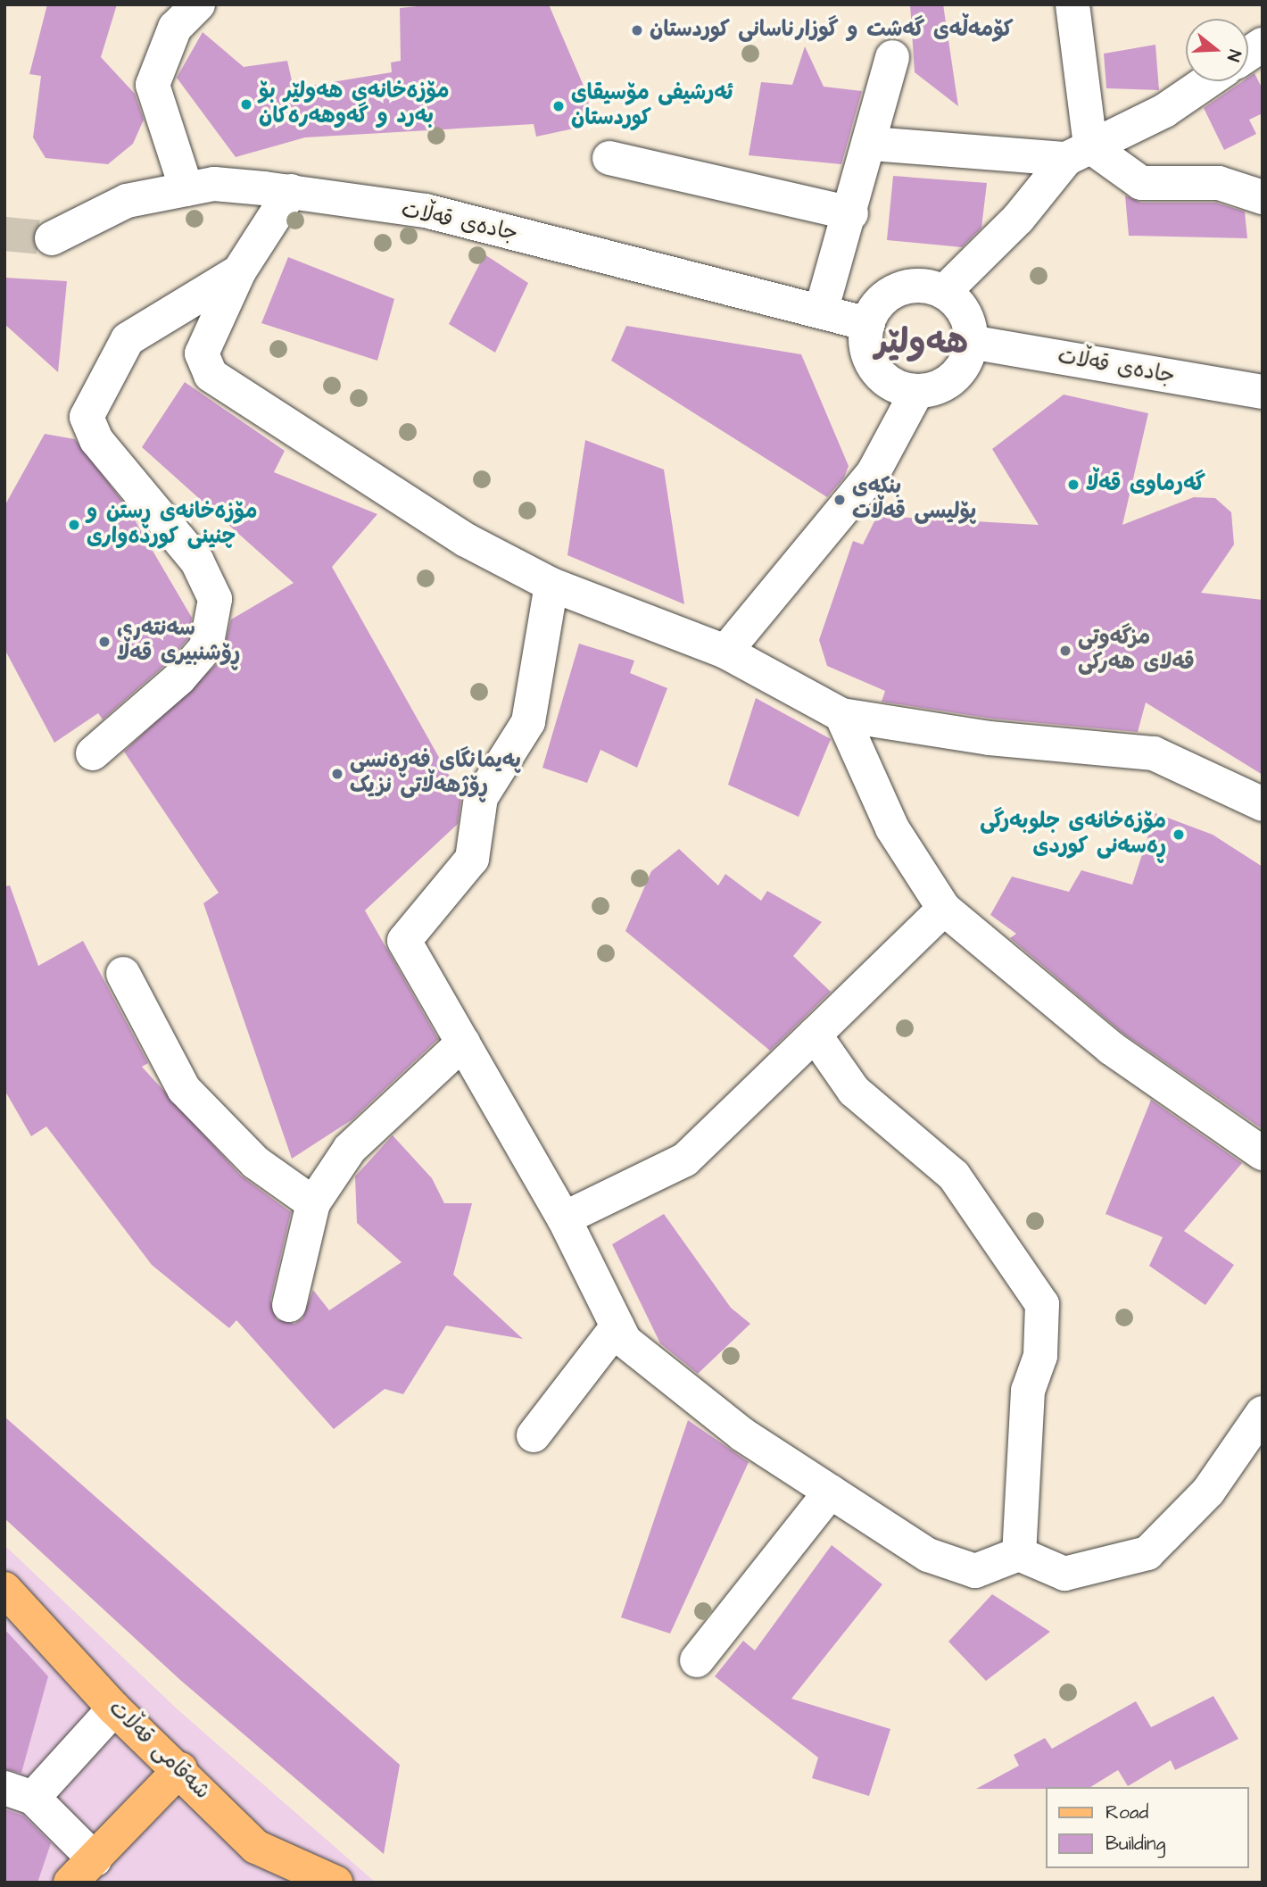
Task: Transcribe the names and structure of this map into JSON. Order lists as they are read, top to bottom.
{
  "streets": {
    "main road": ["شەقامی قەڵات"],
    "street": ["جادەی قەڵات"]
  },
  "districts": ["ھەولێر"],
  "places": [
    "کۆمەڵەی گەشت و گوزارناسانی کوردستان",
    "مۆزەخانەی هەولێر بۆ بەرد و گەوهەرەکان",
    "ئەرشیفی مۆسیقای کوردستان",
    "گەرماوی قەڵا",
    "بنکەی پۆلیسی قەڵات",
    "مۆزەخانەی ڕستن و چنینی کوردەواری",
    "سەنتەری ڕۆشنبیری قەڵا",
    "مزگەوتی قەلای هەرکی",
    "پەیمانگای فەڕەنسی ڕۆژهەڵاتی نزیک",
    "مۆزەخانەی جلوبەرگی ڕەسەنی کوردی"
  ],
  "legend": ["Road", "Building"],
  "north": "right"
}
